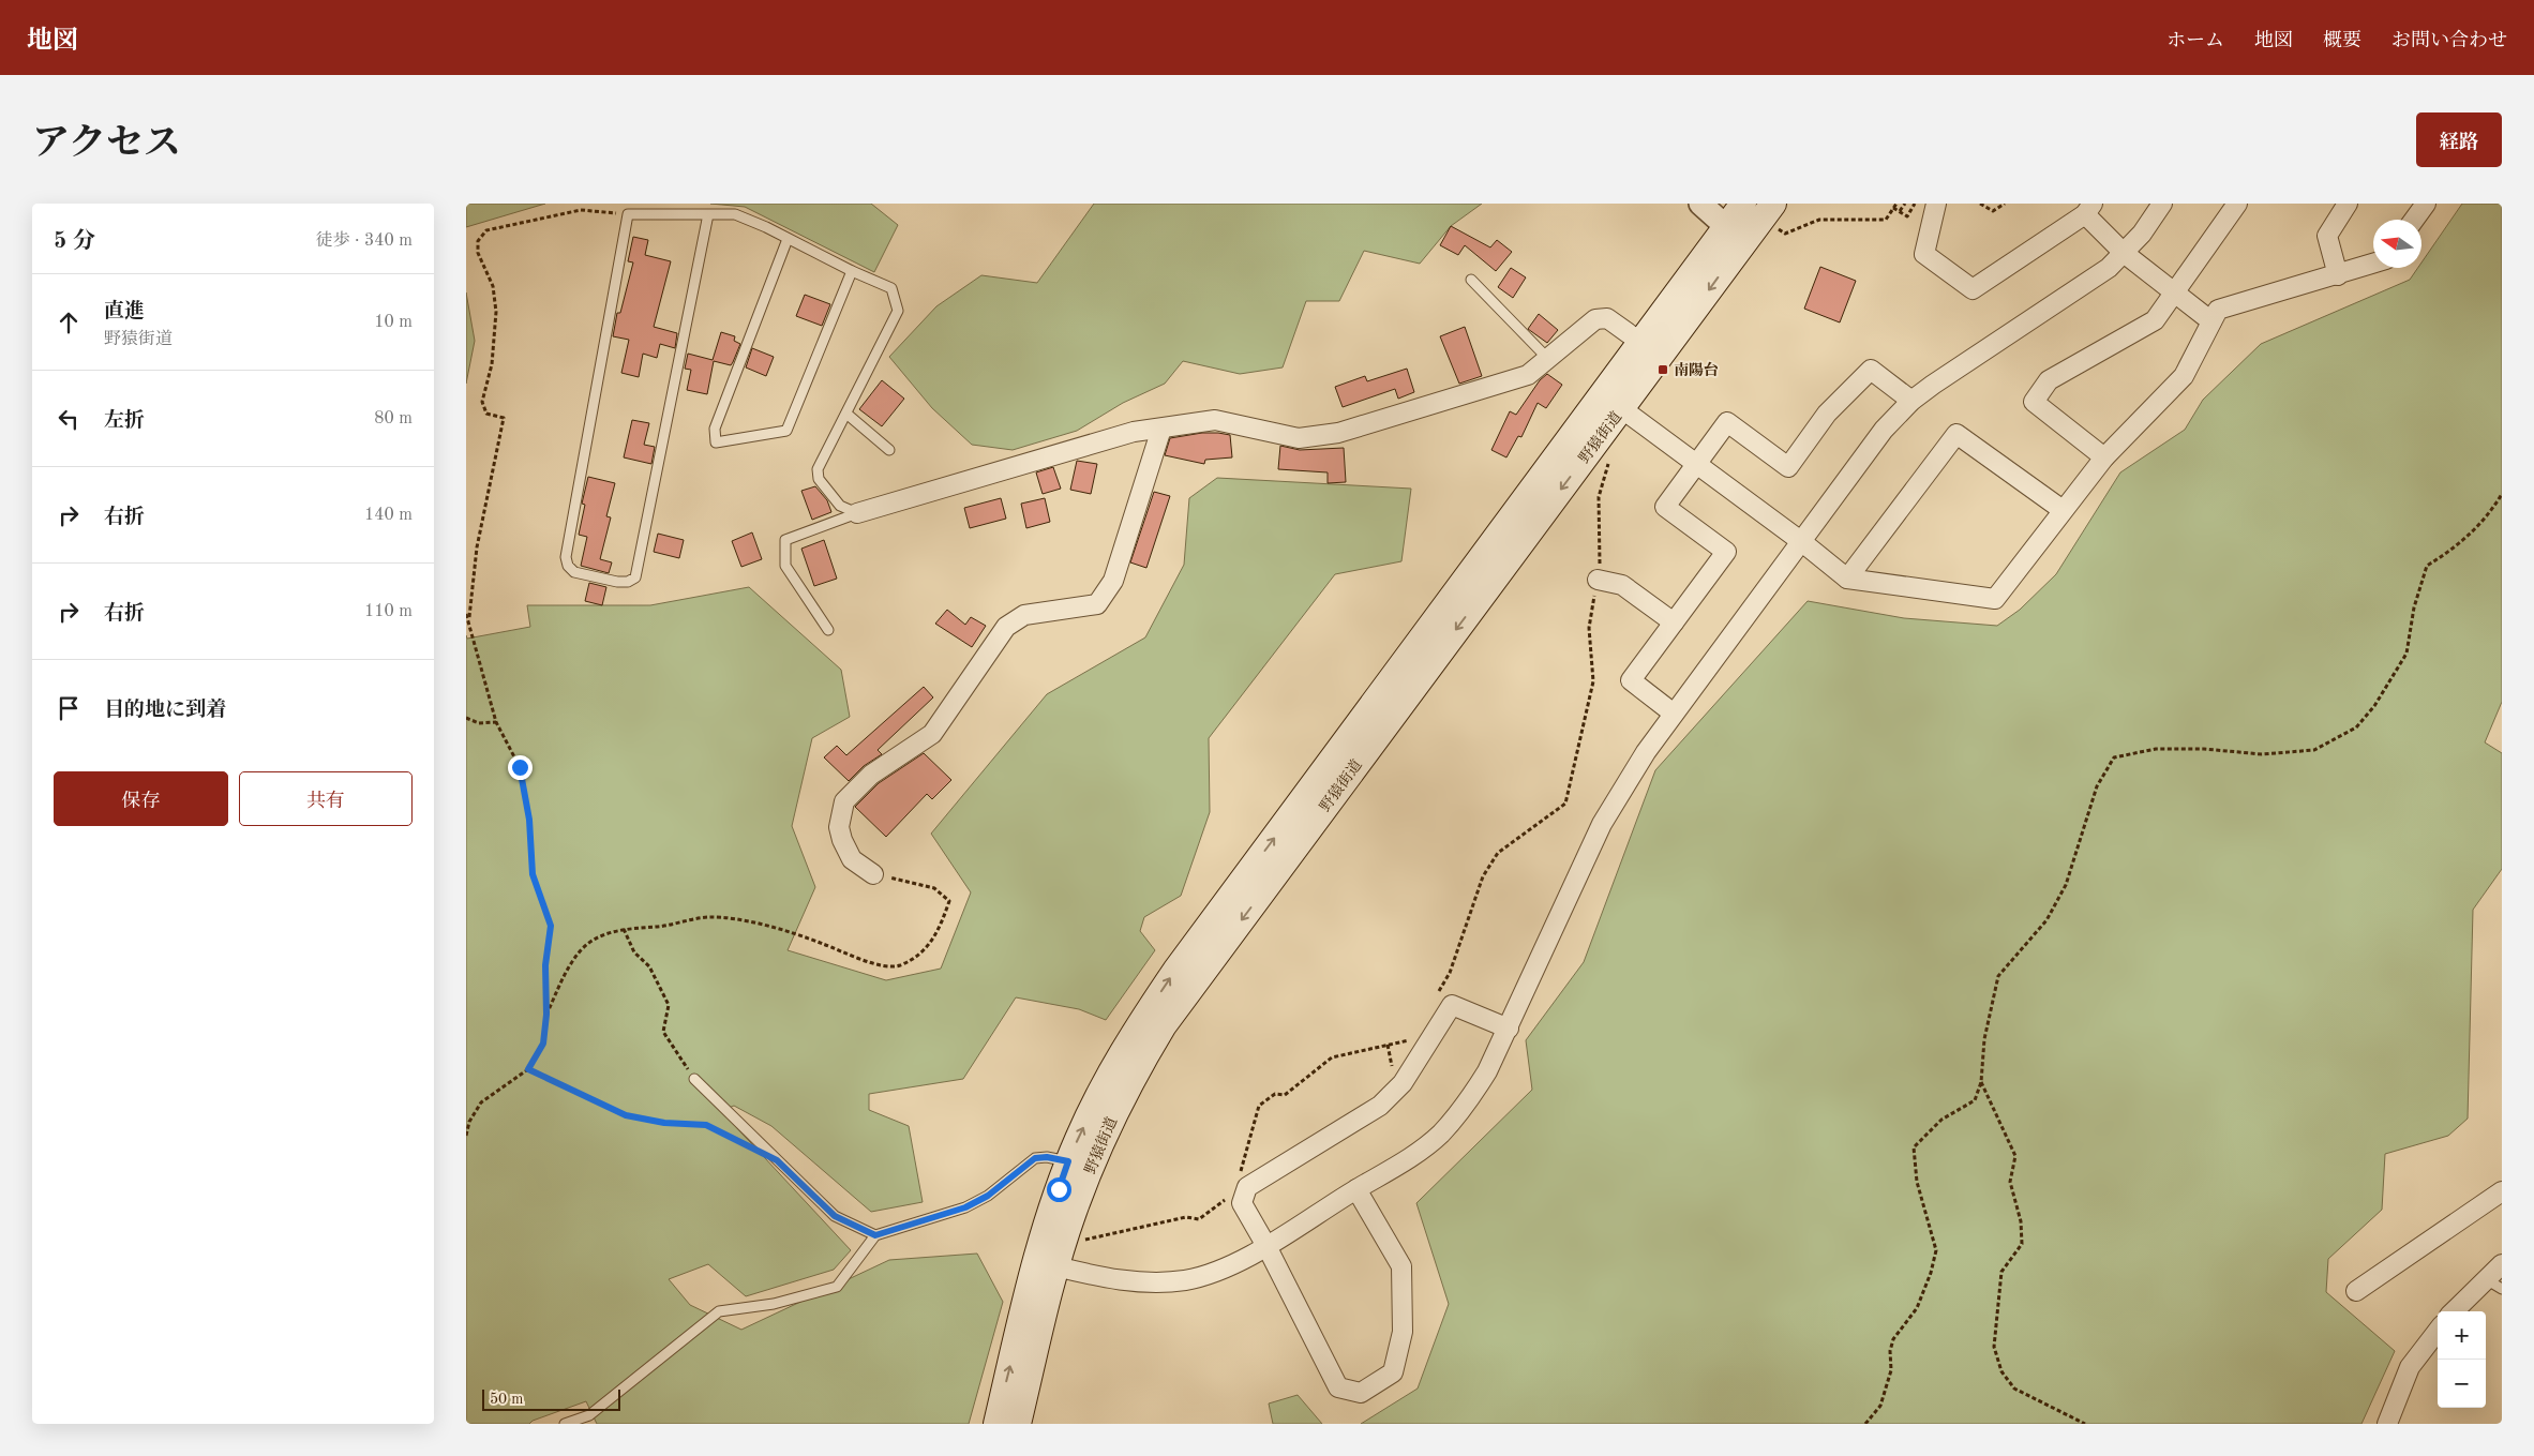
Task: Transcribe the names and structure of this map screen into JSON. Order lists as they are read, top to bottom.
{
  "streets": {
    "main road": ["野猿街道"]
  },
  "places": {
    "transit": ["南陽台"]
  },
  "scale_bar": "50 m",
  "north": "left",
  "page": {
    "header": "地図",
    "nav": [
      "ホーム",
      "地図",
      "概要",
      "お問い合わせ"
    ],
    "title": "アクセス",
    "buttons": [
      "経路",
      ["保存", "共有"]
    ],
    "heading": ["5 分", "徒歩 · 340 m"],
    "list": [
      ["直進", "野猿街道", "10 m"],
      ["左折", "80 m"],
      ["右折", "140 m"],
      ["右折", "110 m"],
      "目的地に到着"
    ],
    "map_buttons": ["+", "−"],
    "scale": "50 m"
  }
}
